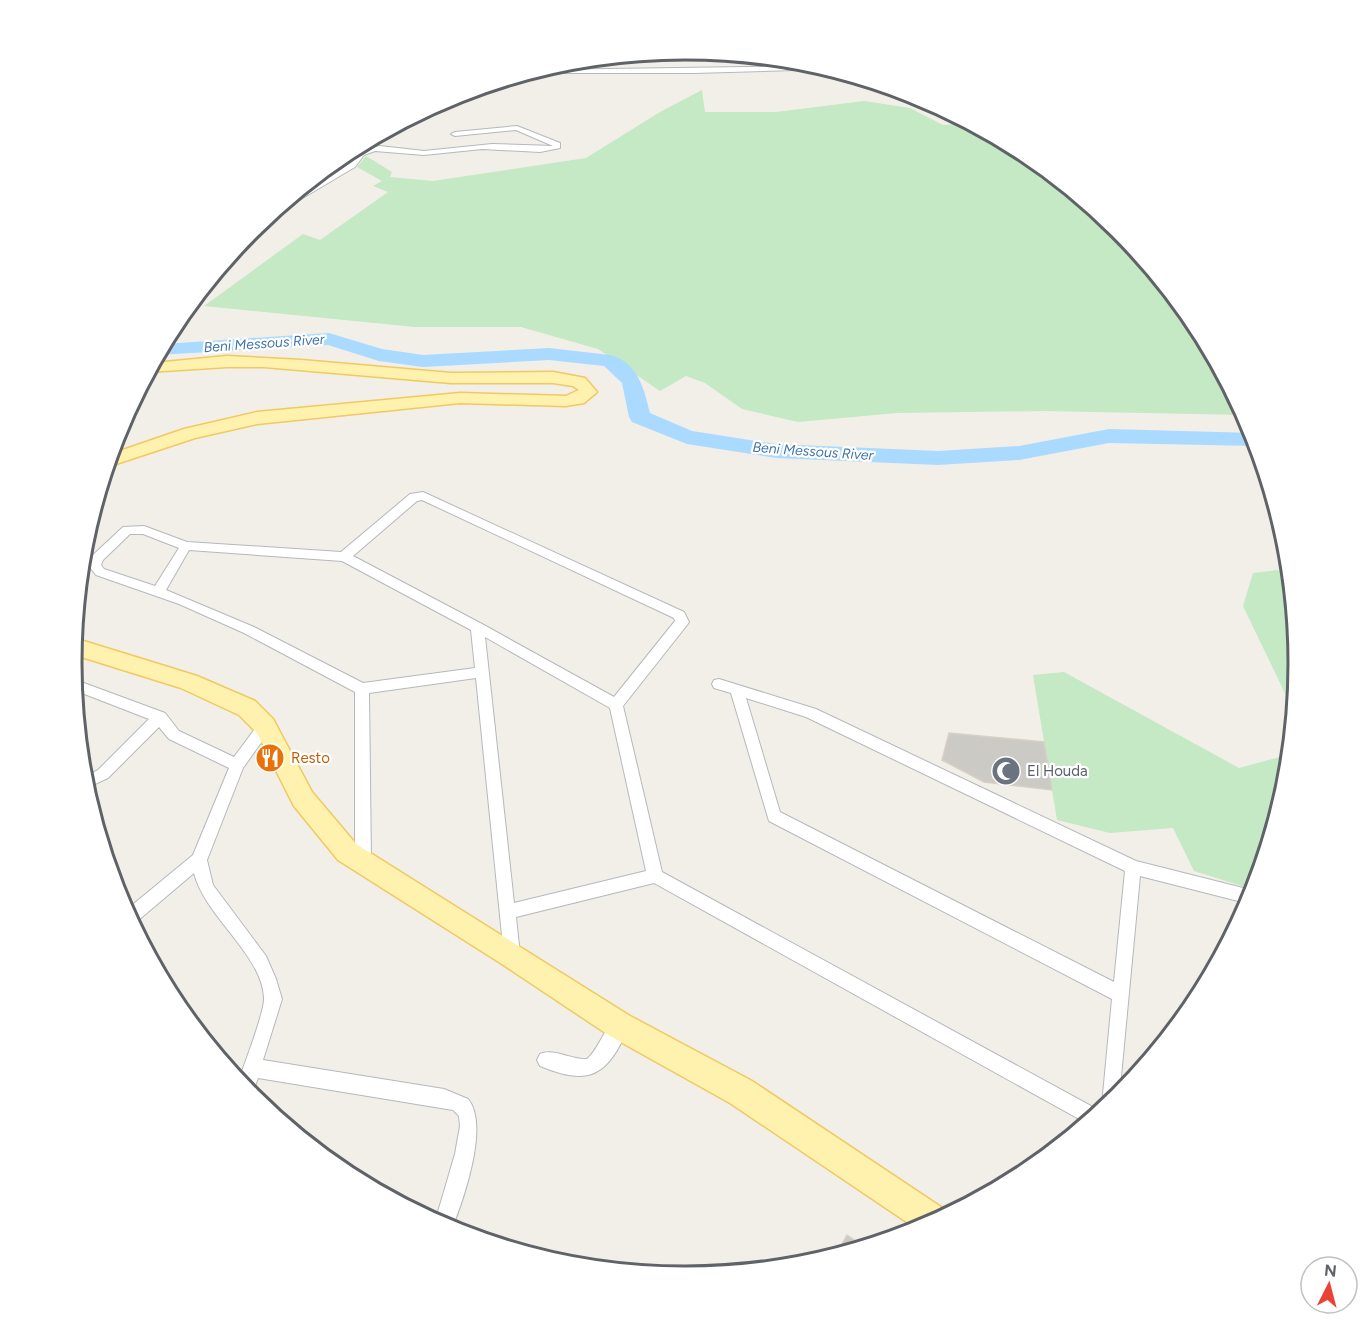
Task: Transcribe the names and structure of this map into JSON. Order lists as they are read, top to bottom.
{
  "water": ["Beni Messous River"],
  "places": {
    "restaurant": ["Resto"],
    "mosque": ["El Houda"]
  },
  "north": "top"
}
